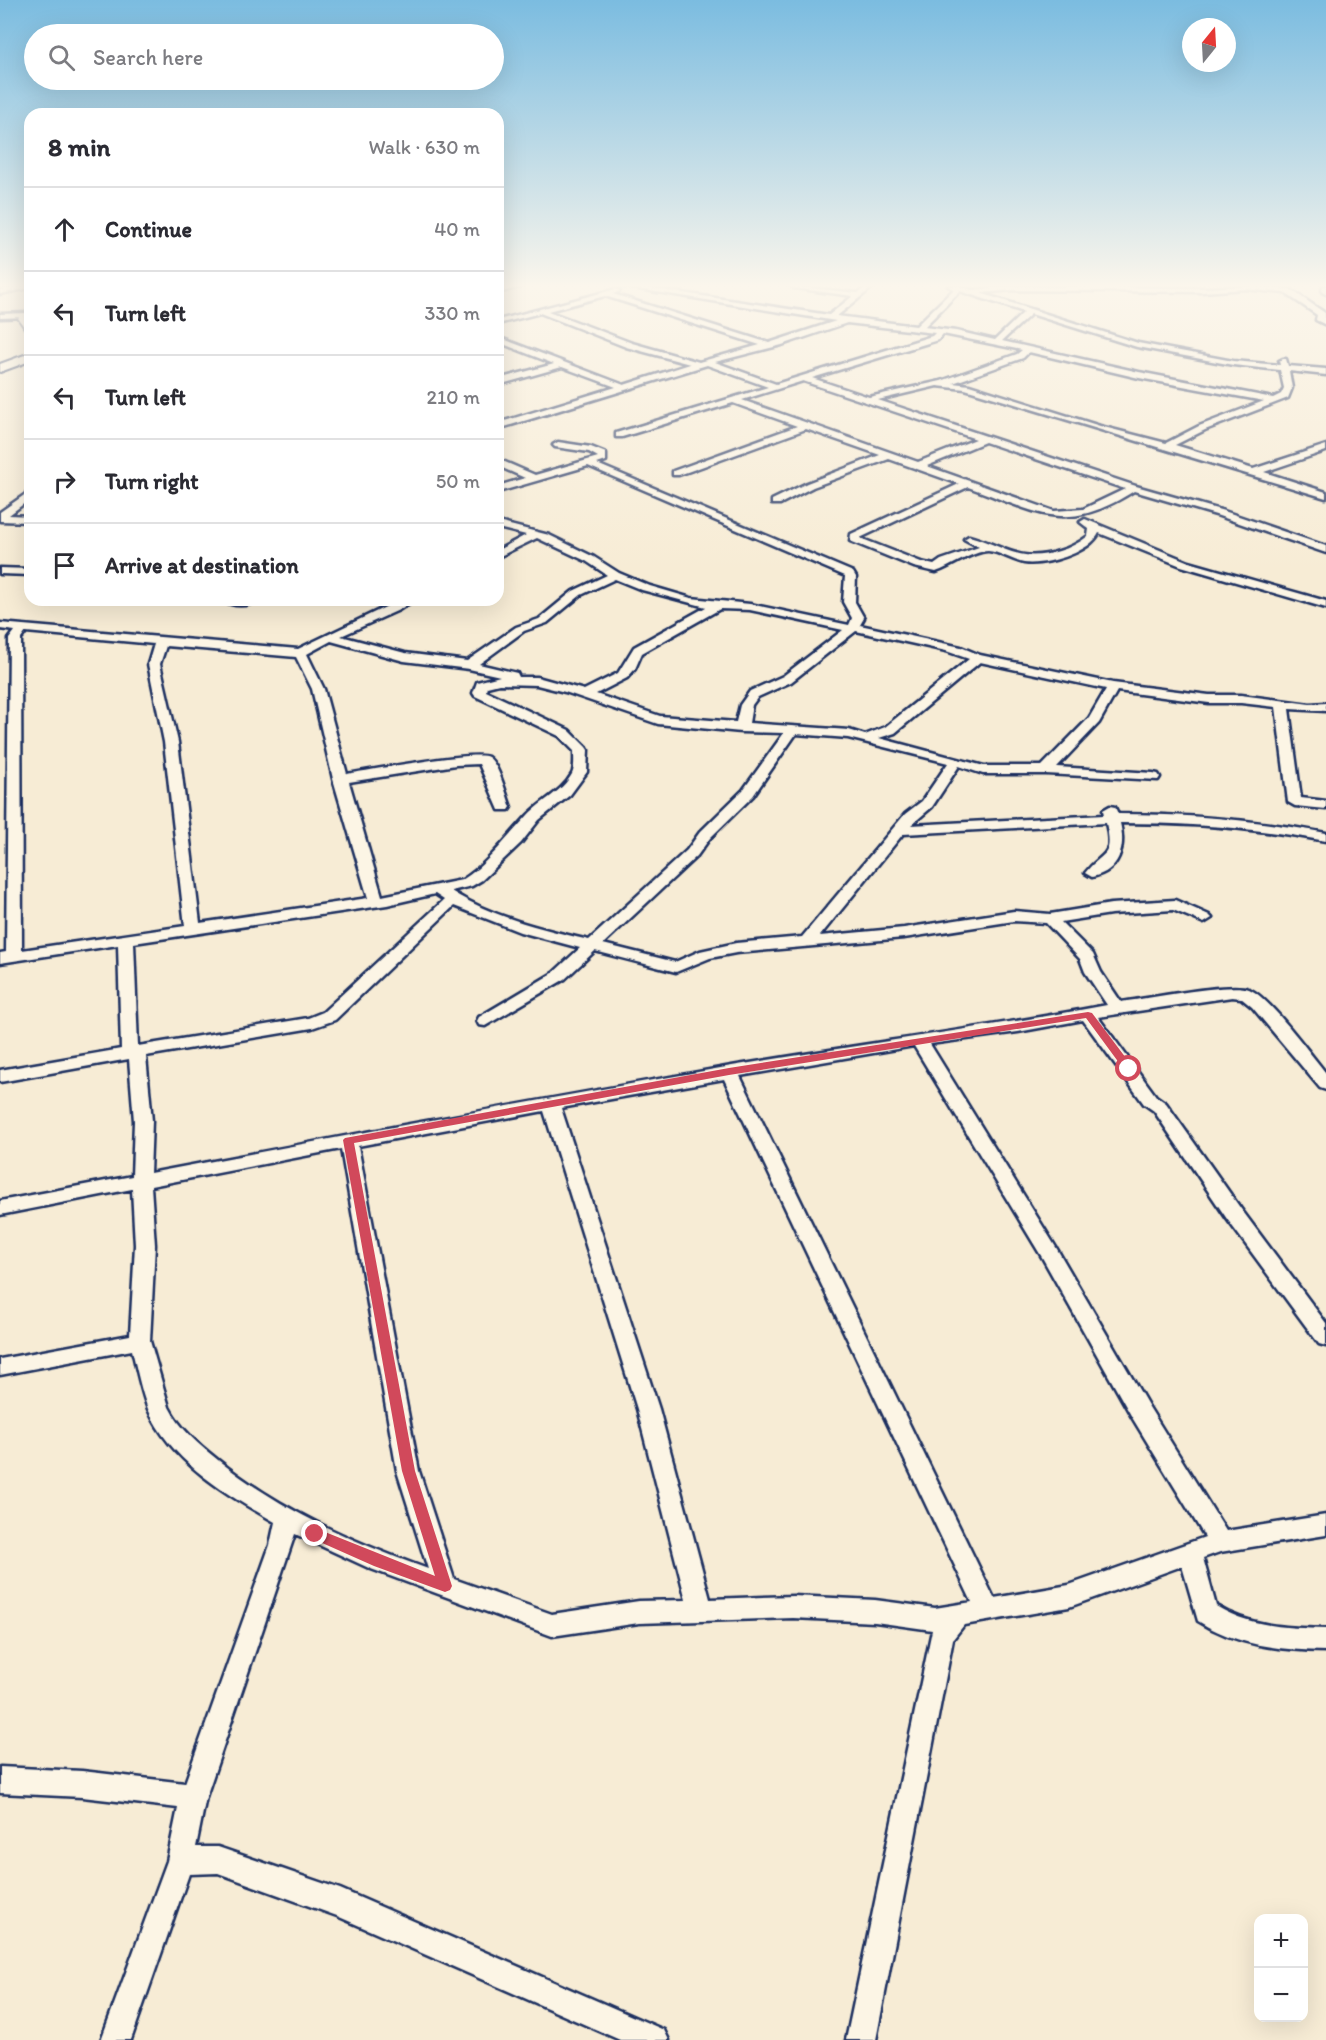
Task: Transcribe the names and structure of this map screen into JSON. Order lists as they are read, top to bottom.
{
  "north": "top",
  "page": {
    "search": "Search here",
    "heading": ["8 min", "Walk · 630 m"],
    "list": [
      ["Continue", "40 m"],
      ["Turn left", "330 m"],
      ["Turn left", "210 m"],
      ["Turn right", "50 m"],
      "Arrive at destination"
    ],
    "map_buttons": ["+", "−"]
  }
}
